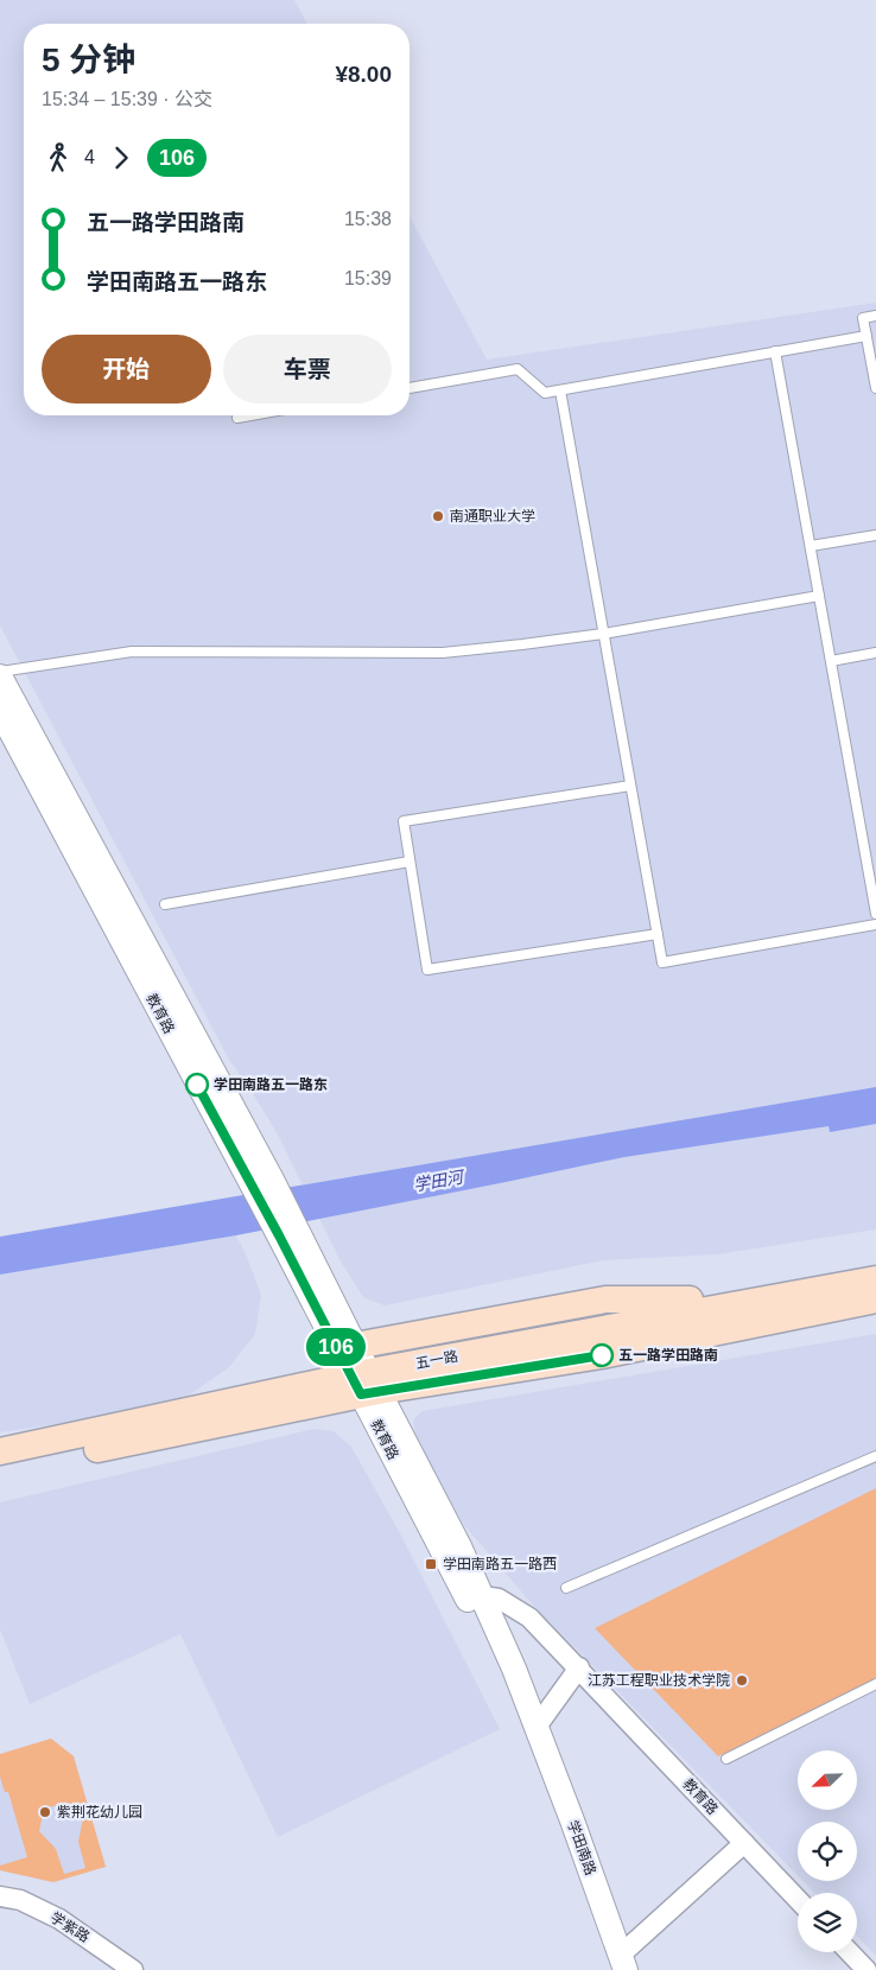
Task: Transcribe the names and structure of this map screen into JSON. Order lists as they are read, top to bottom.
{
  "streets": {
    "main road": ["五一路"],
    "street": ["教育路", "学田南路", "学紫路"]
  },
  "crossings": [
    ["教育路", "五一路"],
    ["教育路", "学田南路"]
  ],
  "water": ["学田河"],
  "places": {
    "other": [
      "南通职业大学",
      "学田南路五一路东",
      "五一路学田路南",
      "江苏工程职业技术学院",
      "紫荆花幼儿园"
    ],
    "transit": ["学田南路五一路西"]
  },
  "lines": ["bus line 106"],
  "north": "bottom left",
  "page": {
    "on_map": "106",
    "heading": ["5 分钟", "15:34 – 15:39 · 公交", "¥8.00"],
    "legs": ["4", "106"],
    "list": [
      {
        "name": "五一路学田路南",
        "value": "15:38"
      },
      {
        "name": "学田南路五一路东",
        "value": "15:39"
      }
    ],
    "buttons": ["开始", "车票"]
  }
}
